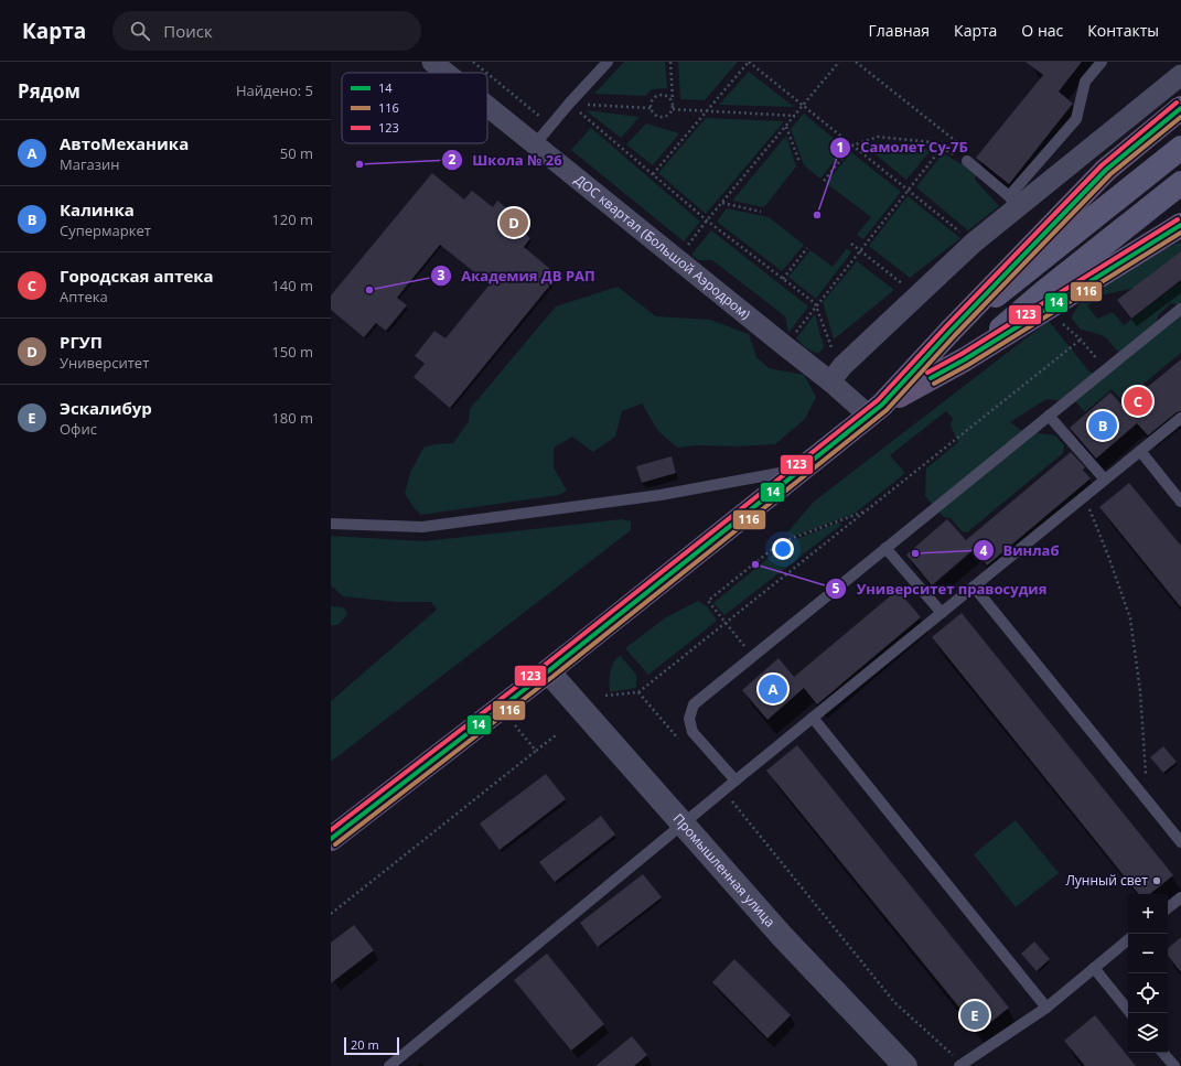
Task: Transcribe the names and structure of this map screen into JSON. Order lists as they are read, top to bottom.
{
  "streets": {
    "street": ["ДОС квартал (Большой Аэродром)", "Промышленная улица"]
  },
  "places": [
    "Школа № 26",
    "Самолет Су-7Б",
    "Академия ДВ РАП",
    "Винлаб",
    "Университет правосудия",
    "Лунный свет"
  ],
  "lines": ["transit line 123", "transit line 14", "transit line 116"],
  "legend": ["14", "116", "123"],
  "scale_bar": "20 m",
  "page": {
    "header": "Карта",
    "search": "Поиск",
    "nav": [
      "Главная",
      "Карта",
      "О нас",
      "Контакты"
    ],
    "heading": ["Рядом", "Найдено: 5"],
    "list": [
      {
        "mark": "A",
        "name": "АвтоМеханика",
        "note": "Магазин",
        "value": "50 m"
      },
      {
        "mark": "B",
        "name": "Калинка",
        "note": "Супермаркет",
        "value": "120 m"
      },
      {
        "mark": "C",
        "name": "Городская аптека",
        "note": "Аптека",
        "value": "140 m"
      },
      {
        "mark": "D",
        "name": "РГУП",
        "note": "Университет",
        "value": "150 m"
      },
      {
        "mark": "E",
        "name": "Эскалибур",
        "note": "Офис",
        "value": "180 m"
      }
    ],
    "pins": [
      "D",
      "C",
      "B",
      "A",
      "E"
    ],
    "map_buttons": ["+", "−"],
    "scale": "20 m"
  }
}
